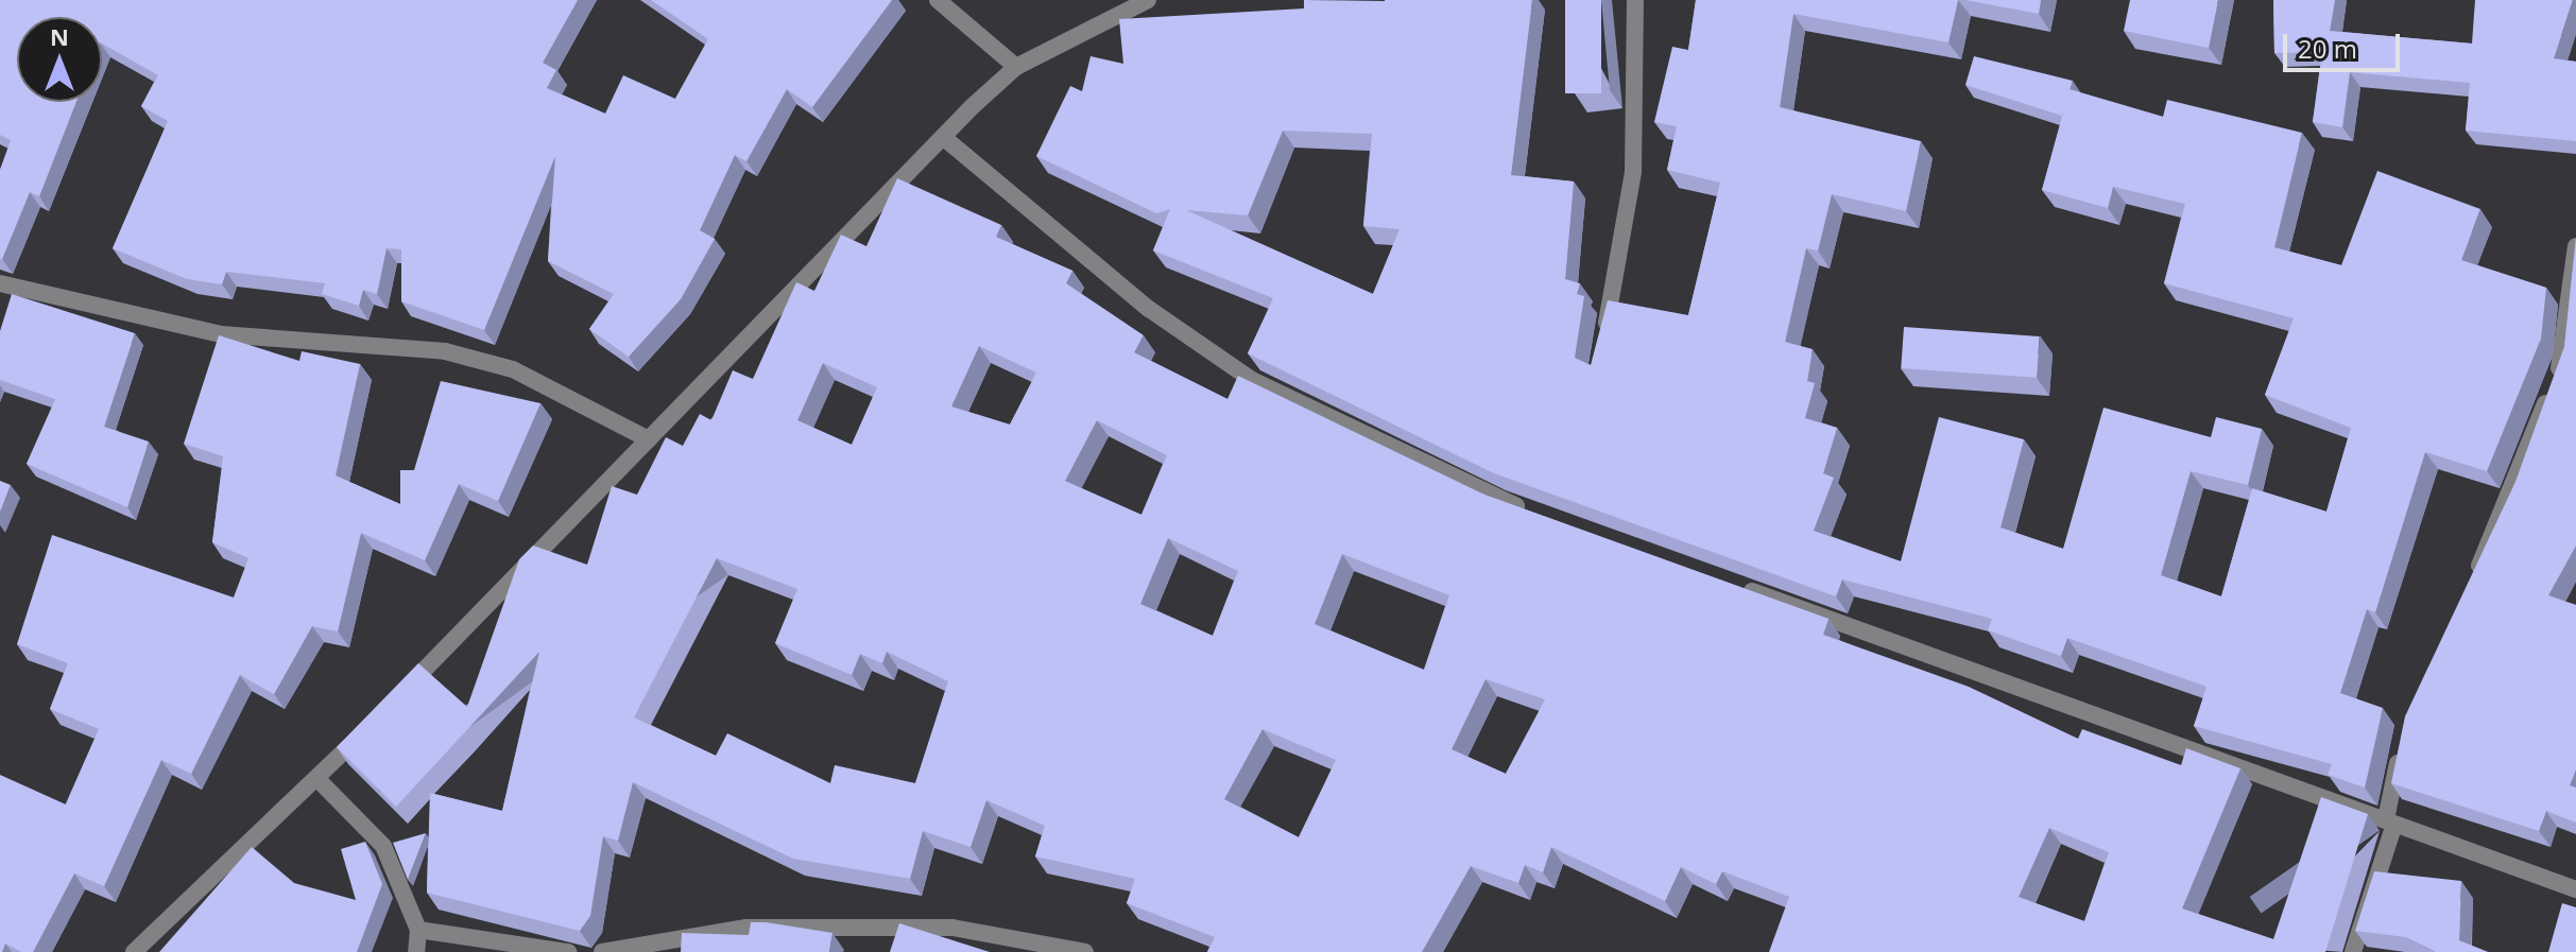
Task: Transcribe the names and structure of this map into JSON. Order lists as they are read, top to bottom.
{
  "scale_bar": "20 m",
  "north": "top"
}
